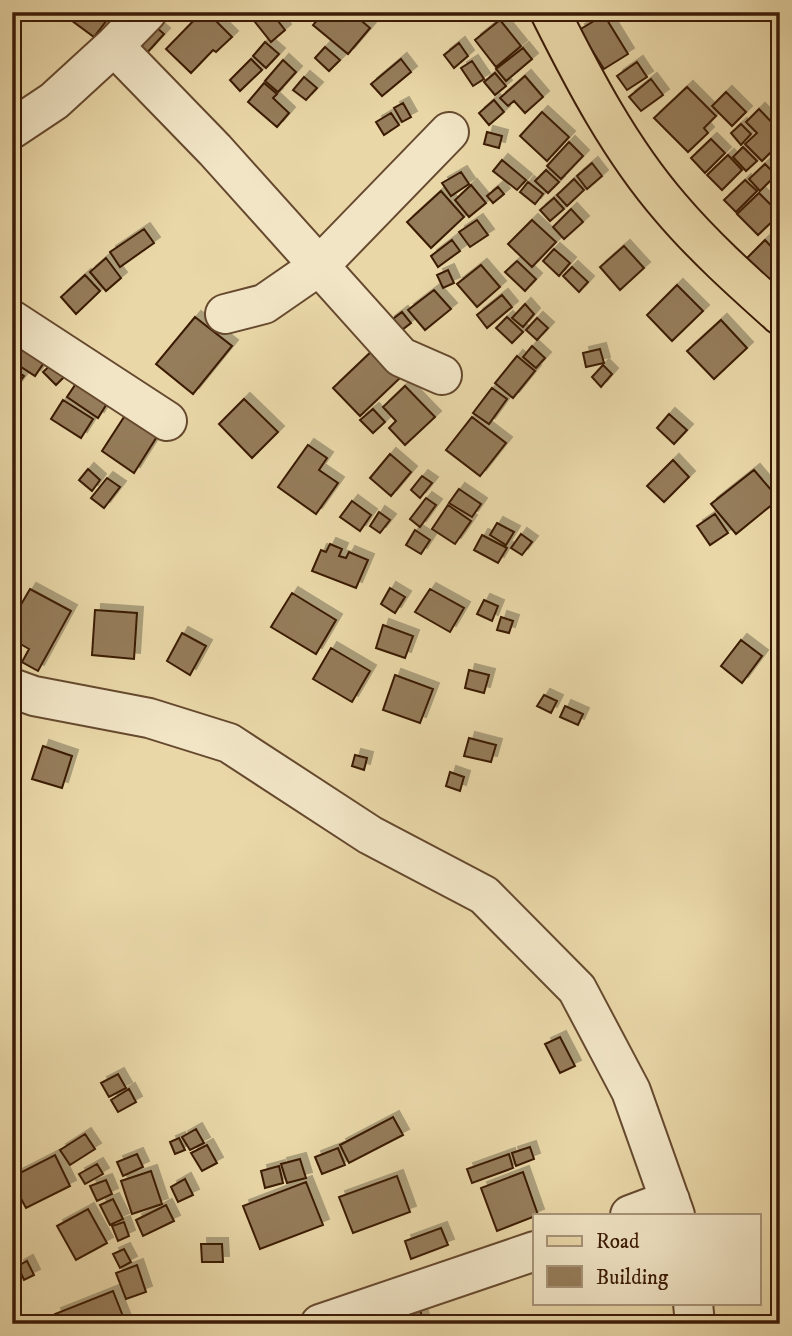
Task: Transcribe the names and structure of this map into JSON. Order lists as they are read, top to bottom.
{
  "legend": ["Road", "Building"]
}
